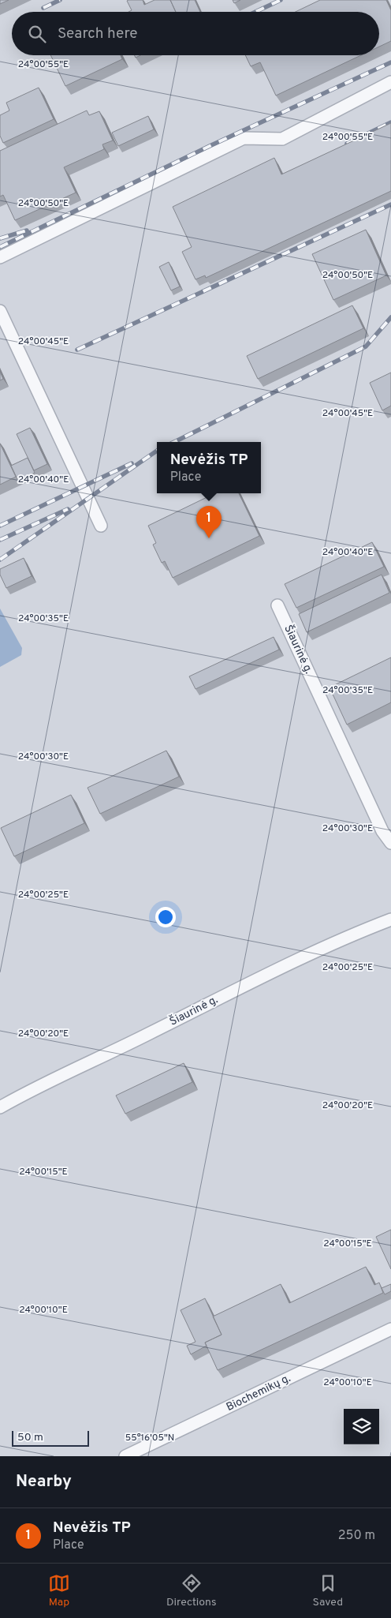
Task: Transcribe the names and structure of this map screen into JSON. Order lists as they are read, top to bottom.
{
  "streets": {
    "street": ["Šiaurinė g.", "Biochemikų g."]
  },
  "scale_bar": "50 m",
  "page": {
    "search": "Search here",
    "popup": ["Nevėžis TP", "Place"],
    "pins": "1",
    "scale": "50 m",
    "heading": "Nearby",
    "list": [
      {
        "mark": "1",
        "name": "Nevėžis TP",
        "note": "Place",
        "value": "250 m"
      }
    ],
    "nav": ["Map", "Directions", "Saved"]
  },
  "coordinates": [
    "24°00'55\"E",
    "24°00'50\"E",
    "24°00'45\"E",
    "24°00'40\"E",
    "24°00'35\"E",
    "24°00'30\"E",
    "24°00'25\"E",
    "24°00'20\"E",
    "24°00'15\"E",
    "24°00'10\"E",
    "55°16'05\"N"
  ]
}
